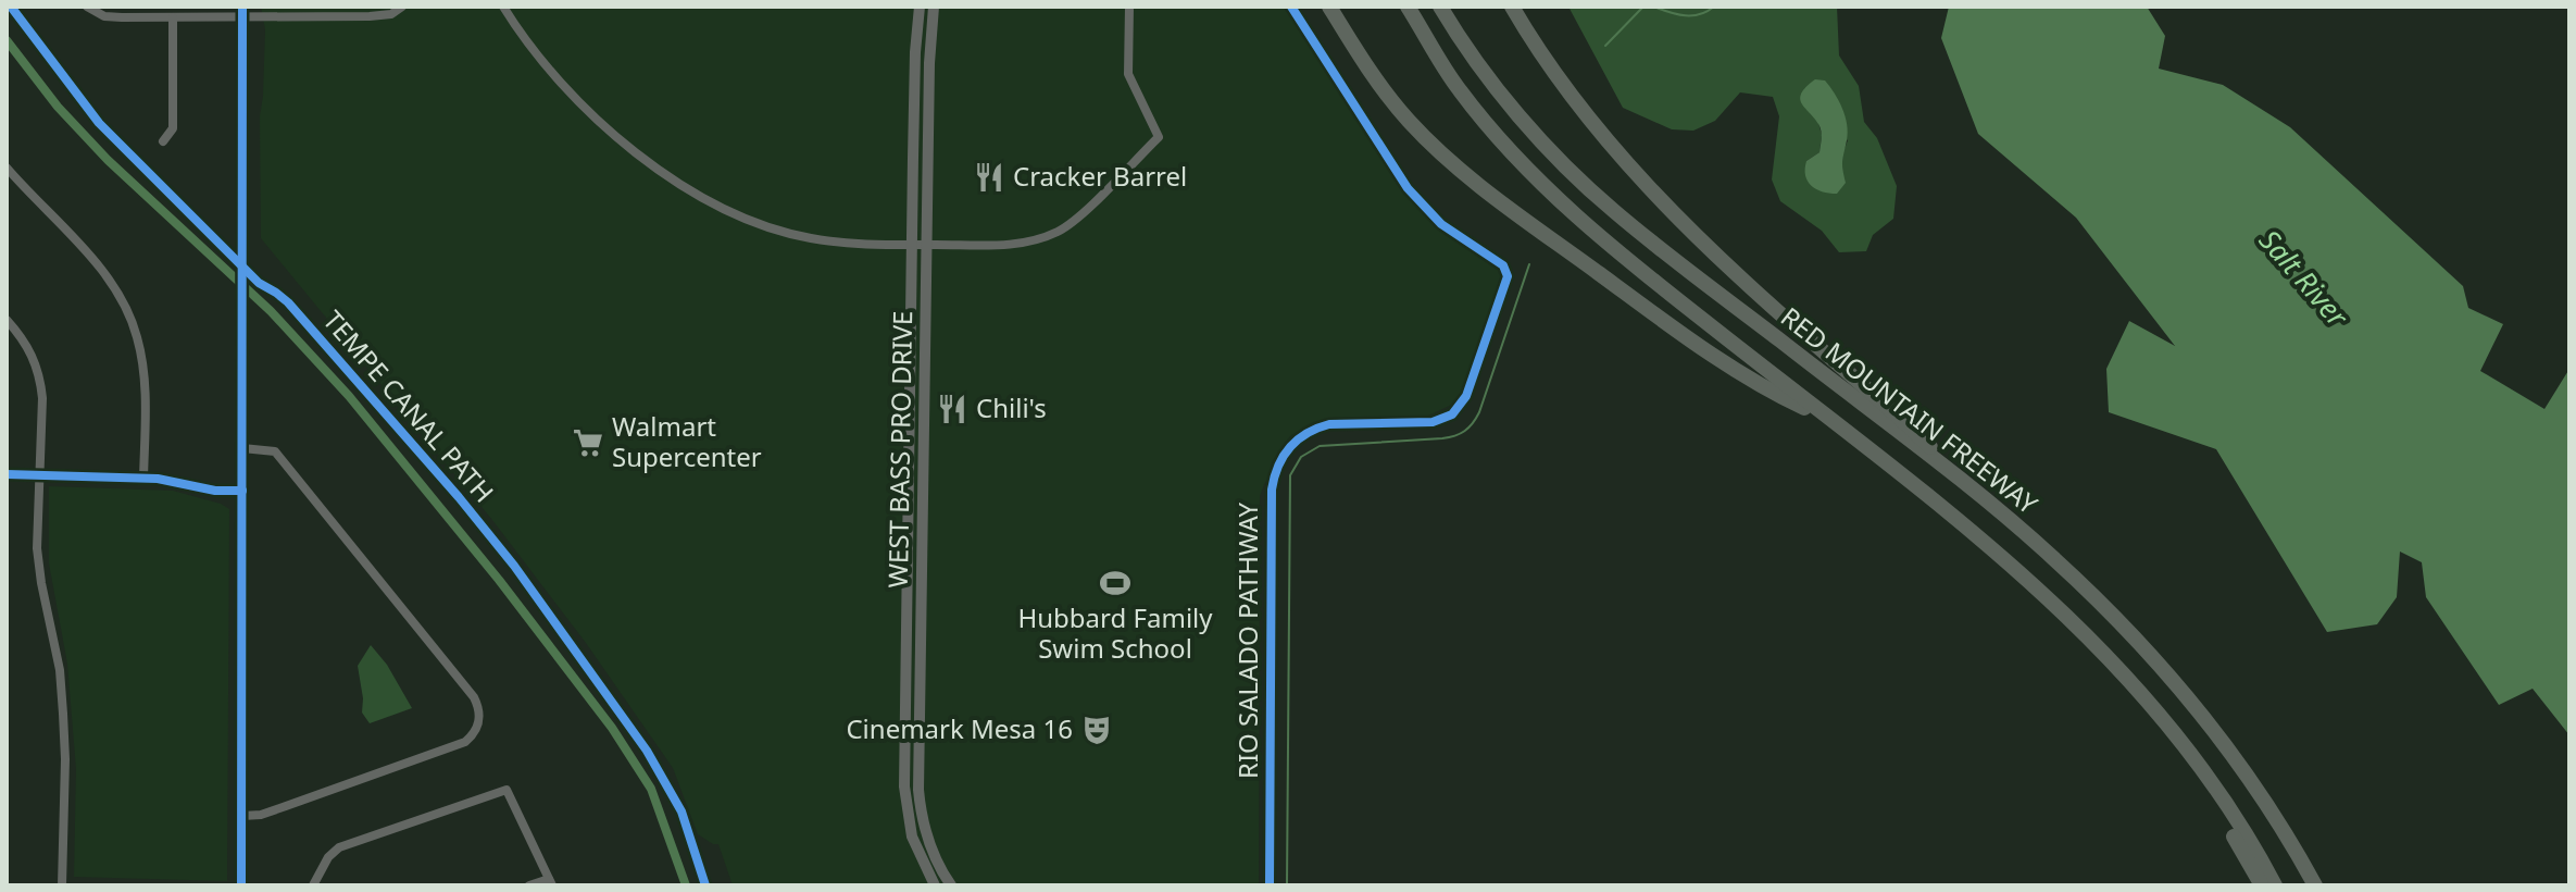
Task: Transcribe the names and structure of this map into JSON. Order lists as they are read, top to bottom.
{
  "streets": {
    "highway": ["RED MOUNTAIN FREEWAY"],
    "street": ["WEST BASS PRO DRIVE"],
    "cycle path": ["TEMPE CANAL PATH", "RIO SALADO PATHWAY"]
  },
  "water": ["Salt River"],
  "places": {
    "restaurant": ["Cracker Barrel", "Chili's"],
    "supermarket": ["Walmart Supercenter"],
    "sports": ["Hubbard Family Swim School"],
    "theatre": ["Cinemark Mesa 16"]
  }
}
